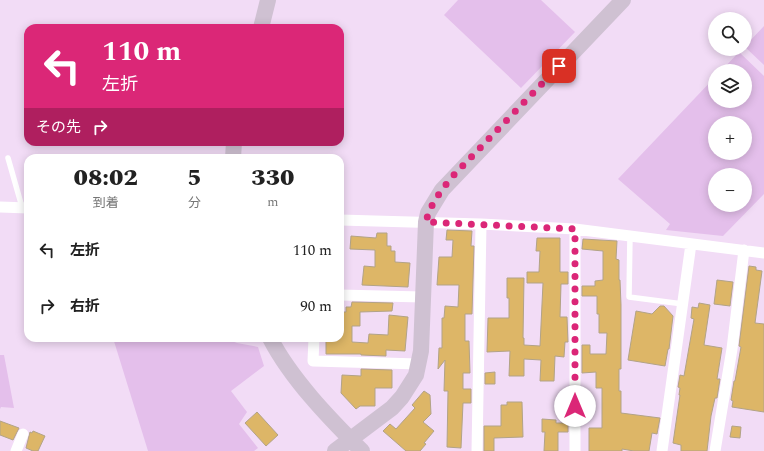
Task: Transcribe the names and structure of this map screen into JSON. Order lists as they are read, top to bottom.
{
  "page": {
    "map_buttons": ["+", "−"],
    "turn": ["110 m", "左折"],
    "then": "その先",
    "eta": [
      "08:02",
      "到着",
      "5",
      "分",
      "330",
      "m"
    ],
    "list": [
      {
        "name": "左折",
        "value": "110 m"
      },
      {
        "name": "右折",
        "value": "90 m"
      }
    ]
  }
}
